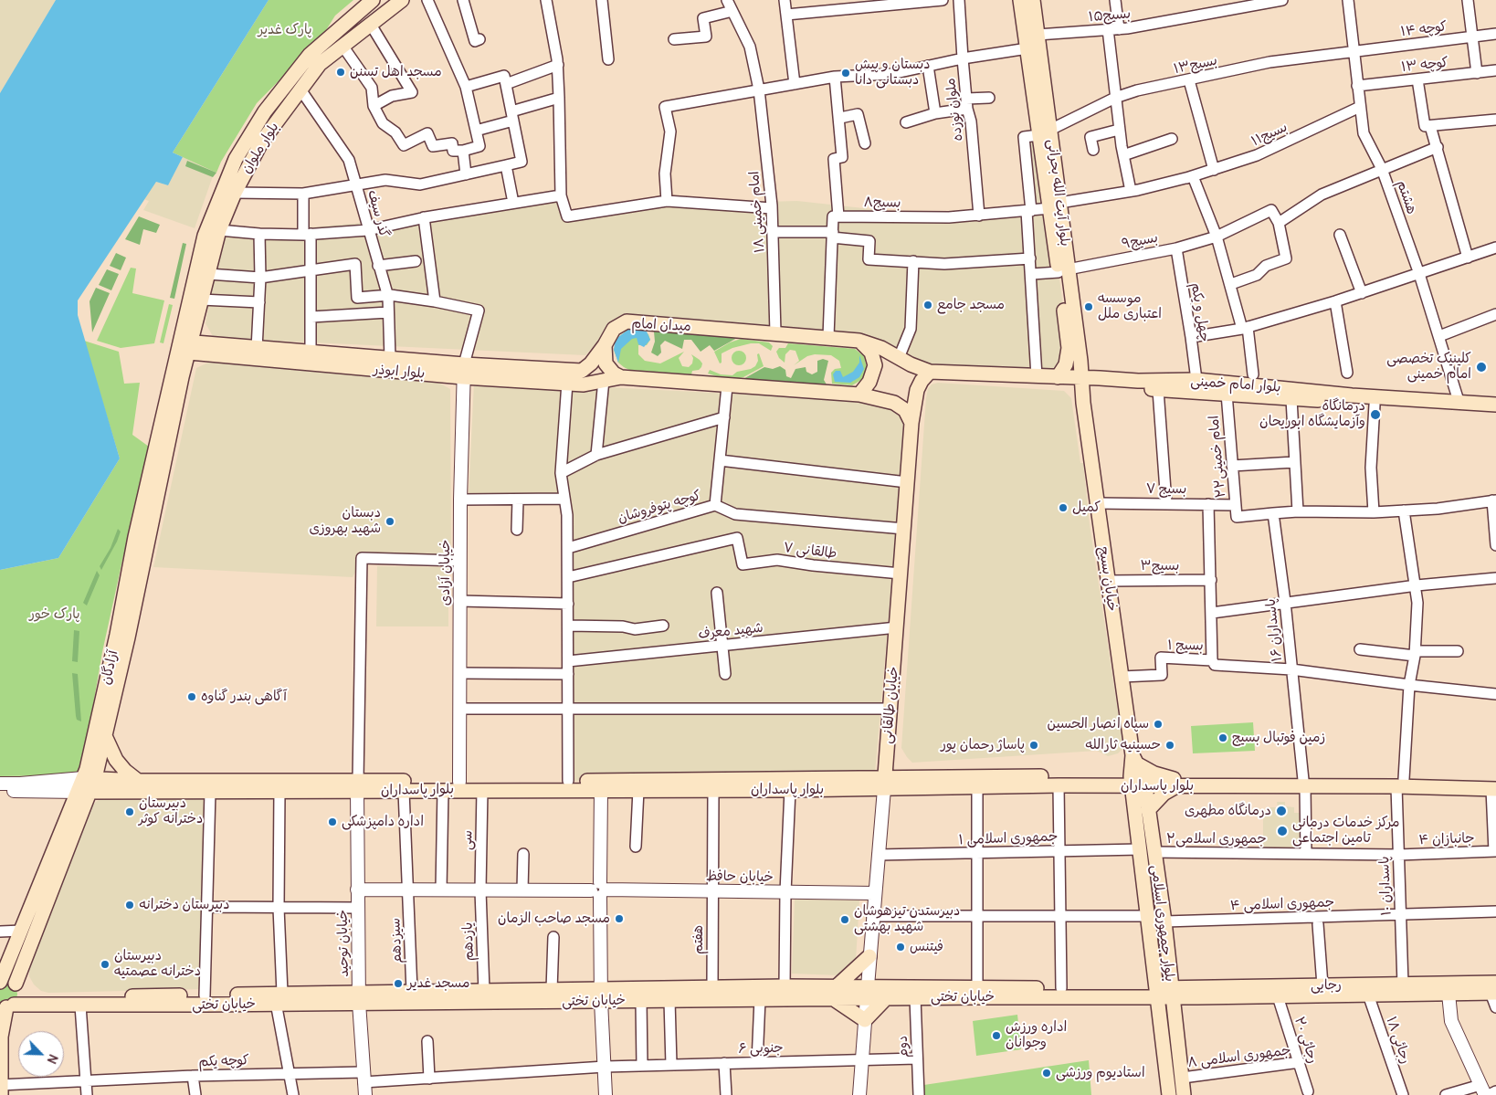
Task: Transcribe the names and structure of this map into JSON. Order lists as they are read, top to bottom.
{
  "streets": {
    "main road": [
      "بلوار ملوان",
      "بلوار آیت الله بحرانی",
      "میدان امام",
      "بلوار ابوذر",
      "بلوار امام خمینی",
      "خیابان بسیج",
      "آزادگان",
      "خیابان طالقانی",
      "بلوار پاسداران",
      "بلوار جمهوری اسلامی",
      "رجایی",
      "خیابان تختی"
    ],
    "street": [
      "بسیج۱۵",
      "کوچه ۱۴",
      "بسیج۱۳",
      "کوچه ۱۳",
      "ملوان نوزده",
      "بسیج۱۱",
      "هشتم",
      "بسیج۸",
      "امام خمینی ۱۸",
      "گذر سیف",
      "بسیج۹",
      "چهل و یکم",
      "امام خمینی۲۲",
      "بسیج ۷",
      "کوچه پتوفروشان",
      "طالقانی ۷",
      "بسیج۳",
      "خیابان آزادی",
      "پاسداران ۱۶",
      "شهید معرف",
      "بسیج ۱",
      "جمهوری اسلامی ۱",
      "جمهوری اسلامی۲",
      "جانبازان ۴",
      "سی",
      "خیابان حافظ",
      "پاسداران ۱۰",
      "جمهوری اسلامی ۴",
      "هفتم",
      "سیزدهم",
      "یازدهم",
      "خیابان توحید",
      "رجائی ۲۰",
      "رجائی ۱۸",
      "دوم",
      "۶ جنوبی",
      "جمهوری اسلامی ۸",
      "کوچه یکم"
    ]
  },
  "crossings": [
    ["بسیج۱۵", "بلوار آیت الله بحرانی"],
    ["کوچه ۱۴", "بسیج۱۳"],
    ["کوچه ۱۴", "هشتم"],
    ["بسیج۱۳", "بلوار آیت الله بحرانی"],
    ["بسیج۱۳", "هشتم"],
    ["بسیج۱۳", "بسیج۸"],
    ["کوچه ۱۳", "هشتم"],
    ["ملوان نوزده", "بسیج۸"],
    ["بسیج۱۱", "بلوار آیت الله بحرانی"],
    ["بسیج۱۱", "هشتم"],
    ["بسیج۱۱", "بسیج۸"],
    ["بلوار ملوان", "گذر سیف"],
    ["بلوار ملوان", "بلوار ابوذر"],
    ["بلوار ملوان", "آزادگان"],
    ["بلوار آیت الله بحرانی", "بسیج۸"],
    ["بلوار آیت الله بحرانی", "بسیج۹"],
    ["بلوار آیت الله بحرانی", "بلوار امام خمینی"],
    ["بلوار آیت الله بحرانی", "خیابان بسیج"],
    ["هشتم", "بلوار امام خمینی"],
    ["امام خمینی ۱۸", "میدان امام"],
    ["گذر سیف", "بلوار ابوذر"],
    ["بسیج۹", "چهل و یکم"],
    ["چهل و یکم", "بلوار امام خمینی"],
    ["میدان امام", "بلوار امام خمینی"],
    ["میدان امام", "خیابان طالقانی"],
    ["بلوار ابوذر", "خیابان آزادی"],
    ["بلوار ابوذر", "آزادگان"],
    ["بلوار امام خمینی", "امام خمینی۲۲"],
    ["بلوار امام خمینی", "خیابان طالقانی"],
    ["امام خمینی۲۲", "بسیج ۷"],
    ["امام خمینی۲۲", "پاسداران ۱۶"],
    ["بسیج ۷", "خیابان بسیج"],
    ["بسیج ۷", "بسیج ۱"],
    ["طالقانی ۷", "خیابان طالقانی"],
    ["بسیج۳", "خیابان بسیج"],
    ["بسیج۳", "بسیج ۱"],
    ["خیابان آزادی", "بلوار پاسداران"],
    ["خیابان بسیج", "بسیج ۱"],
    ["خیابان بسیج", "بلوار پاسداران"],
    ["خیابان بسیج", "بلوار جمهوری اسلامی"],
    ["پاسداران ۱۶", "بلوار پاسداران"],
    ["پاسداران ۱۶", "جمهوری اسلامی۲"],
    ["شهید معرف", "خیابان طالقانی"],
    ["آزادگان", "بلوار پاسداران"],
    ["آزادگان", "خیابان تختی"],
    ["آزادگان", "کوچه یکم"],
    ["خیابان طالقانی", "بلوار پاسداران"],
    ["خیابان طالقانی", "جمهوری اسلامی ۱"],
    ["خیابان طالقانی", "خیابان حافظ"],
    ["خیابان طالقانی", "خیابان تختی"],
    ["خیابان طالقانی", "۶ جنوبی"],
    ["بلوار پاسداران", "سی"],
    ["بلوار پاسداران", "پاسداران ۱۰"],
    ["بلوار پاسداران", "بلوار جمهوری اسلامی"],
    ["بلوار پاسداران", "هفتم"],
    ["بلوار پاسداران", "سیزدهم"],
    ["بلوار پاسداران", "خیابان توحید"],
    ["جمهوری اسلامی ۱", "جمهوری اسلامی۲"],
    ["جمهوری اسلامی ۱", "بلوار جمهوری اسلامی"],
    ["جمهوری اسلامی۲", "بلوار جمهوری اسلامی"],
    ["جانبازان ۴", "پاسداران ۱۰"],
    ["سی", "خیابان حافظ"],
    ["سی", "یازدهم"],
    ["خیابان حافظ", "هفتم"],
    ["خیابان حافظ", "سیزدهم"],
    ["خیابان حافظ", "یازدهم"],
    ["خیابان حافظ", "خیابان توحید"],
    ["پاسداران ۱۰", "جمهوری اسلامی ۴"],
    ["پاسداران ۱۰", "رجایی"],
    ["جمهوری اسلامی ۴", "بلوار جمهوری اسلامی"],
    ["بلوار جمهوری اسلامی", "رجایی"],
    ["بلوار جمهوری اسلامی", "خیابان تختی"],
    ["بلوار جمهوری اسلامی", "جمهوری اسلامی ۸"],
    ["هفتم", "خیابان تختی"],
    ["سیزدهم", "خیابان تختی"],
    ["یازدهم", "خیابان تختی"],
    ["خیابان توحید", "خیابان تختی"],
    ["خیابان توحید", "کوچه یکم"],
    ["رجایی", "خیابان تختی"],
    ["رجایی", "رجائی ۲۰"],
    ["رجایی", "رجائی ۱۸"],
    ["خیابان تختی", "دوم"],
    ["رجائی ۲۰", "جمهوری اسلامی ۸"],
    ["دوم", "۶ جنوبی"],
    ["۶ جنوبی", "کوچه یکم"]
  ],
  "parks": ["پارک غدیر", "پارک خور"],
  "places": [
    "مسجد اهل تسنن",
    "دبستان و پیش دبستانی دانا",
    "مسجد جامع",
    "موسسه اعتباری ملل",
    "کلینیک تخصصی امام خمینی",
    "درمانگاه وآزمایشگاه ابوریحان",
    "کمیل",
    "دبستان شهید بهروزی",
    "آگاهی بندر گناوه",
    "سپاه انصار الحسین",
    "زمین فوتبال بسیج",
    "پاساژ رحمان پور",
    "حسینیه ثارالله",
    "درمانگاه مطهری",
    "دبیرستان دخترانه کوثر",
    "اداره دامپزشکی",
    "مرکز خدمات درمانی تامین اجتماعی",
    "دبیرستان دخترانه",
    "مسجد صاحب الزمان",
    "دبیرستدن تیزهوشان شهید بهشتی",
    "فیتنس",
    "دبیرستان دخترانه عصمتیه",
    "مسجد غدیر",
    "اداره ورزش وجوانان",
    "استادیوم ورزشی"
  ],
  "north": "bottom right"
}
